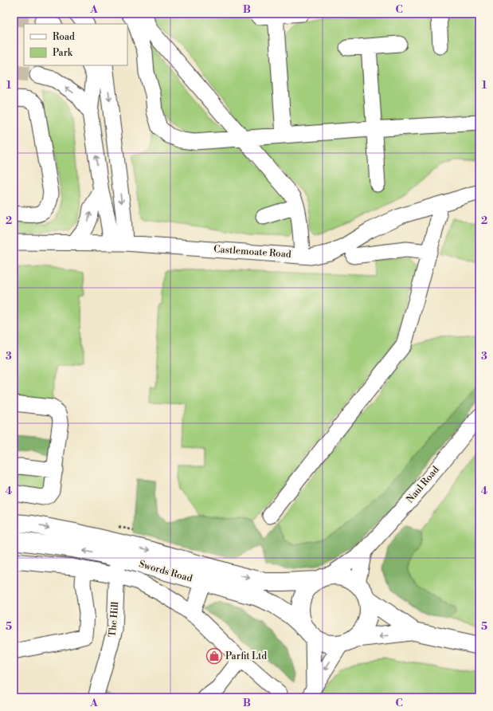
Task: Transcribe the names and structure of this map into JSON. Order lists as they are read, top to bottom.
{
  "streets": {
    "main road": ["Swords Road"],
    "street": ["Castlemoate Road", "Naul Road", "The Hill"]
  },
  "crossings": [
    ["Naul Road", "Swords Road"],
    ["Swords Road", "The Hill"]
  ],
  "places": {
    "shop": ["Parfit Ltd"]
  },
  "legend": ["Road", "Park"],
  "grid": {
    "columns": ["A", "B", "C"],
    "rows": [
      "1",
      "2",
      "3",
      "4",
      "5"
    ]
  }
}
